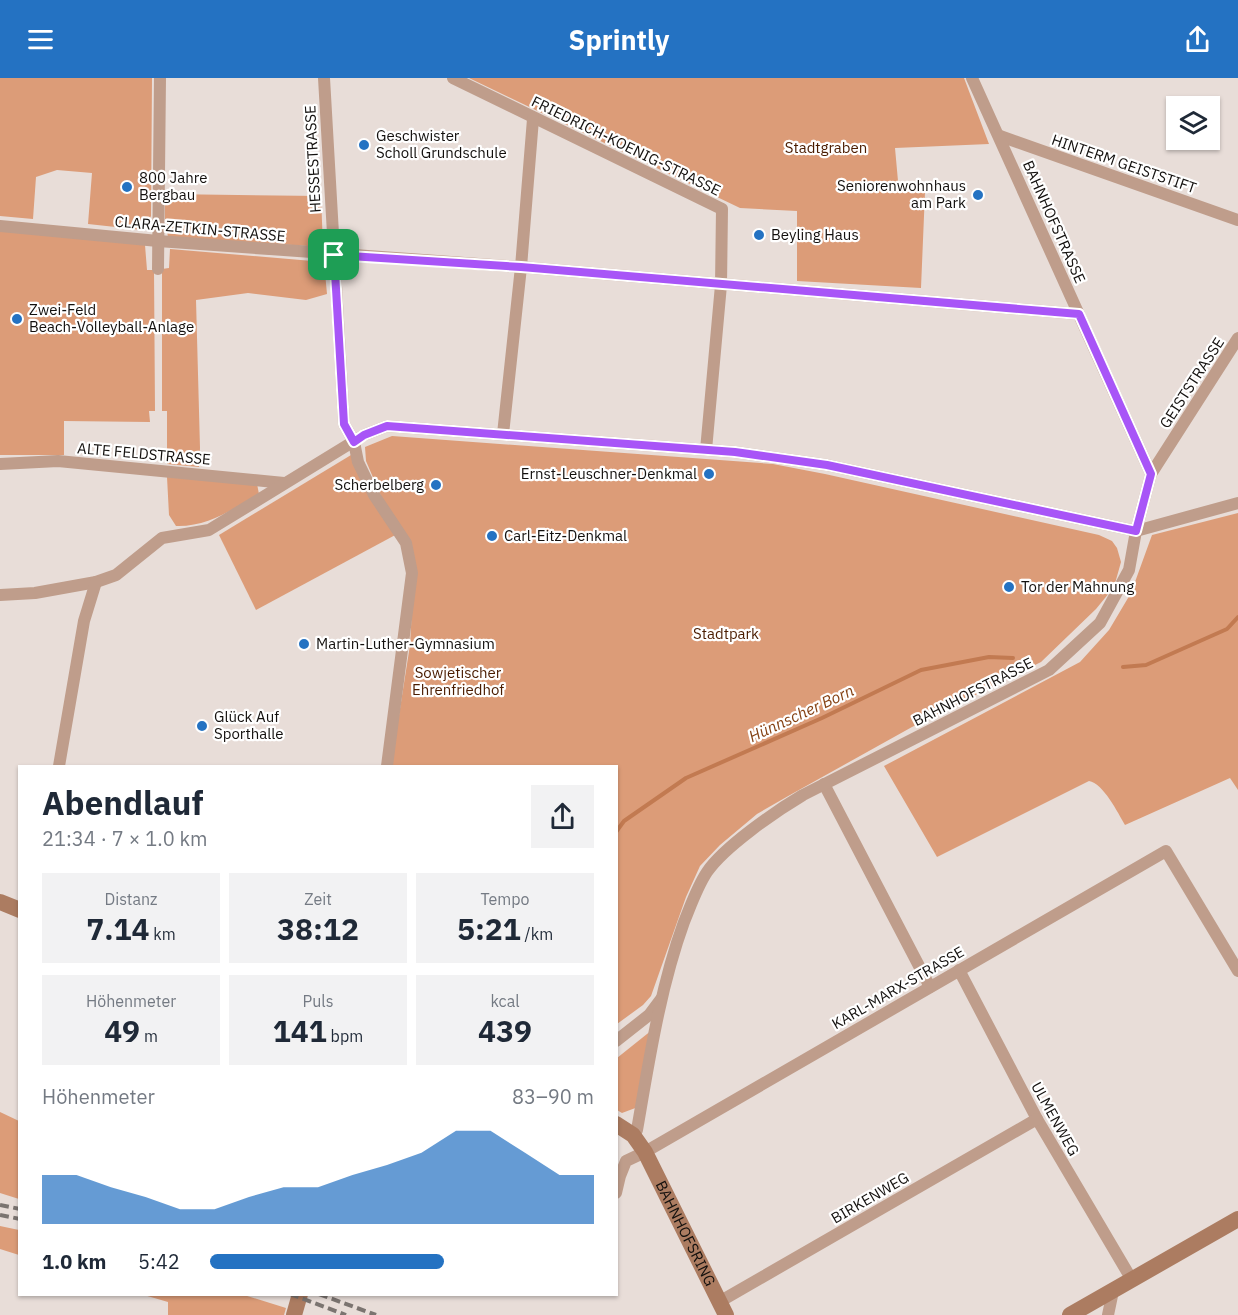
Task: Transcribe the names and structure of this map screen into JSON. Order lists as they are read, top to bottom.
{
  "streets": {
    "main road": ["BAHNHOFSRING"],
    "street": [
      "FRIEDRICH-KOENIG-STRASSE",
      "HESSESTRASSE",
      "HINTERM GEISTSTIFT",
      "BAHNHOFSTRASSE",
      "CLARA-ZETKIN-STRASSE",
      "GEISTSTRASSE",
      "ALTE FELDSTRASSE",
      "KARL-MARX-STRASSE",
      "ULMENWEG",
      "BIRKENWEG"
    ]
  },
  "crossings": [
    ["FRIEDRICH-KOENIG-STRASSE", "CLARA-ZETKIN-STRASSE"],
    ["HESSESTRASSE", "CLARA-ZETKIN-STRASSE"],
    ["HINTERM GEISTSTIFT", "BAHNHOFSTRASSE"],
    ["BAHNHOFSTRASSE", "CLARA-ZETKIN-STRASSE"],
    ["BAHNHOFSTRASSE", "GEISTSTRASSE"],
    ["BAHNHOFSTRASSE", "BAHNHOFSRING"],
    ["KARL-MARX-STRASSE", "ULMENWEG"],
    ["KARL-MARX-STRASSE", "BAHNHOFSRING"],
    ["ULMENWEG", "BIRKENWEG"],
    ["BIRKENWEG", "BAHNHOFSRING"]
  ],
  "water": ["Hünnscher Born"],
  "parks": ["Stadtgraben", "Stadtpark", "Sowjetischer Ehrenfriedhof"],
  "places": [
    "Geschwister Scholl Grundschule",
    "800 Jahre Bergbau",
    "Seniorenwohnhaus am Park",
    "Beyling Haus",
    "Zwei-Feld Beach-Volleyball-Anlage",
    "Ernst-Leuschner-Denkmal",
    "Scherbelberg",
    "Carl-Eitz-Denkmal",
    "Tor der Mahnung",
    "Martin-Luther-Gymnasium",
    "Glück Auf Sporthalle"
  ],
  "page": {
    "header": "Sprintly",
    "heading": ["Abendlauf", "21:34 · 7 × 1.0 km"],
    "stats": [
      ["Distanz", "7.14 km"],
      ["Zeit", "38:12"],
      ["Tempo", "5:21 /km"],
      ["Höhenmeter", "49 m"],
      ["Puls", "141 bpm"],
      ["kcal", "439"]
    ],
    "chart": ["Höhenmeter", "83–90 m"],
    "list": [
      {
        "name": "1.0 km",
        "note": "5:42"
      }
    ]
  }
}
